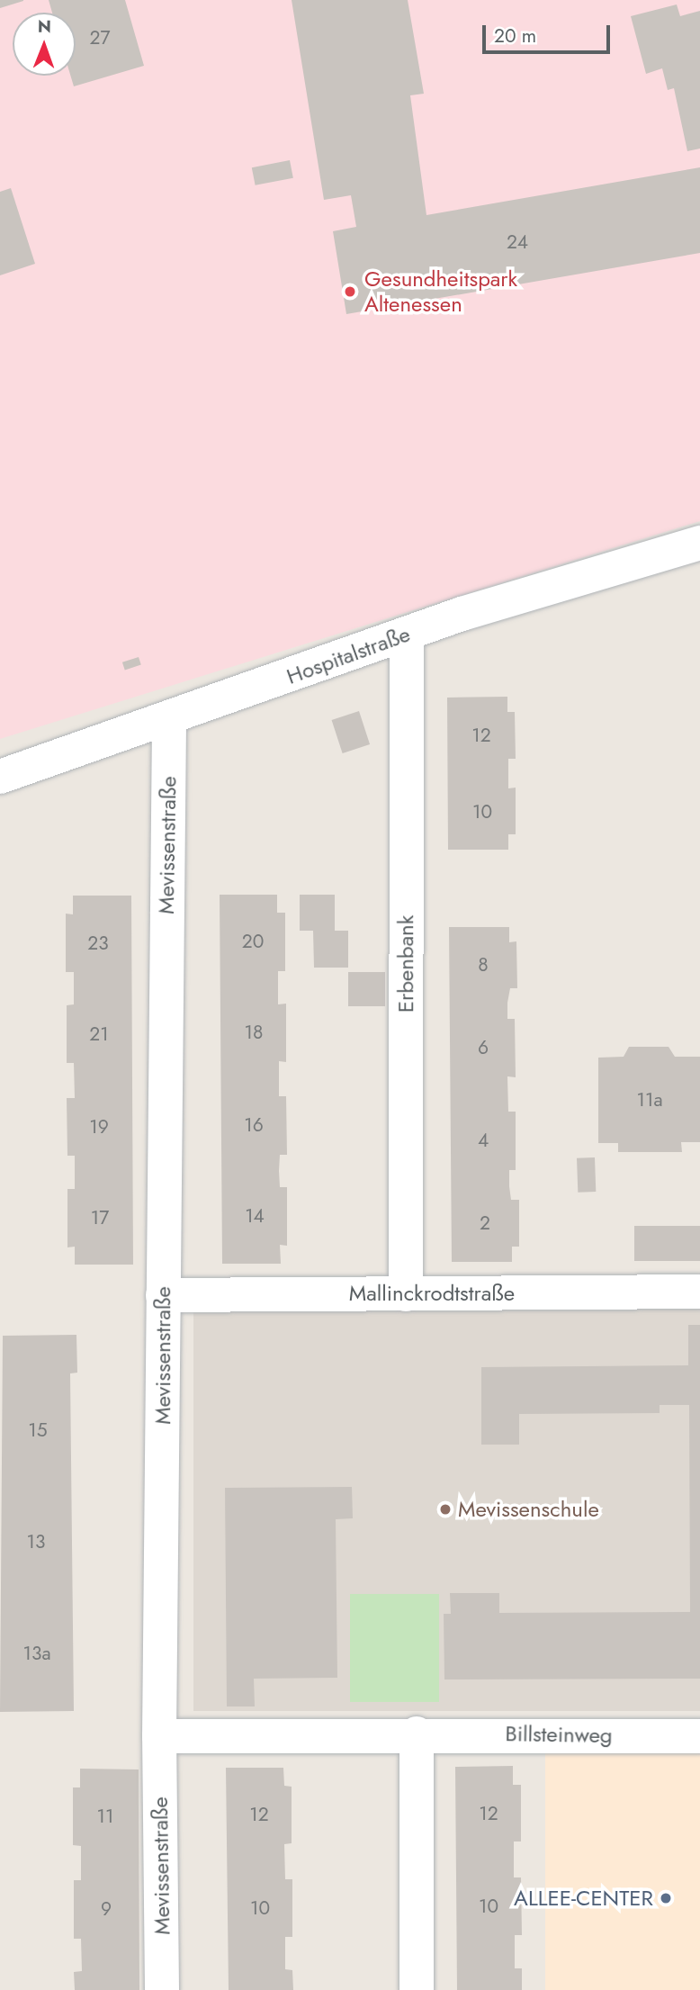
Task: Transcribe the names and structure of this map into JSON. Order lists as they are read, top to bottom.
{
  "streets": {
    "street": [
      "Hospitalstraße",
      "Mevissenstraße",
      "Erbenbank",
      "Mallinckrodtstraße",
      "Billsteinweg"
    ]
  },
  "crossings": [
    ["Hospitalstraße", "Mevissenstraße"],
    ["Hospitalstraße", "Erbenbank"],
    ["Mevissenstraße", "Mallinckrodtstraße"],
    ["Mevissenstraße", "Billsteinweg"],
    ["Erbenbank", "Mallinckrodtstraße"]
  ],
  "places": ["Gesundheitspark Altenessen", "Mevissenschule", "ALLEE-CENTER"],
  "house_numbers": [
    "27",
    "24",
    "12",
    "10",
    "20",
    "23",
    "8",
    "18",
    "21",
    "6",
    "11a",
    "16",
    "19",
    "4",
    "14",
    "17",
    "2",
    "15",
    "13",
    "13a",
    "12",
    "12",
    "11",
    "10",
    "10",
    "9"
  ],
  "scale_bar": "20 m",
  "north": "top"
}
